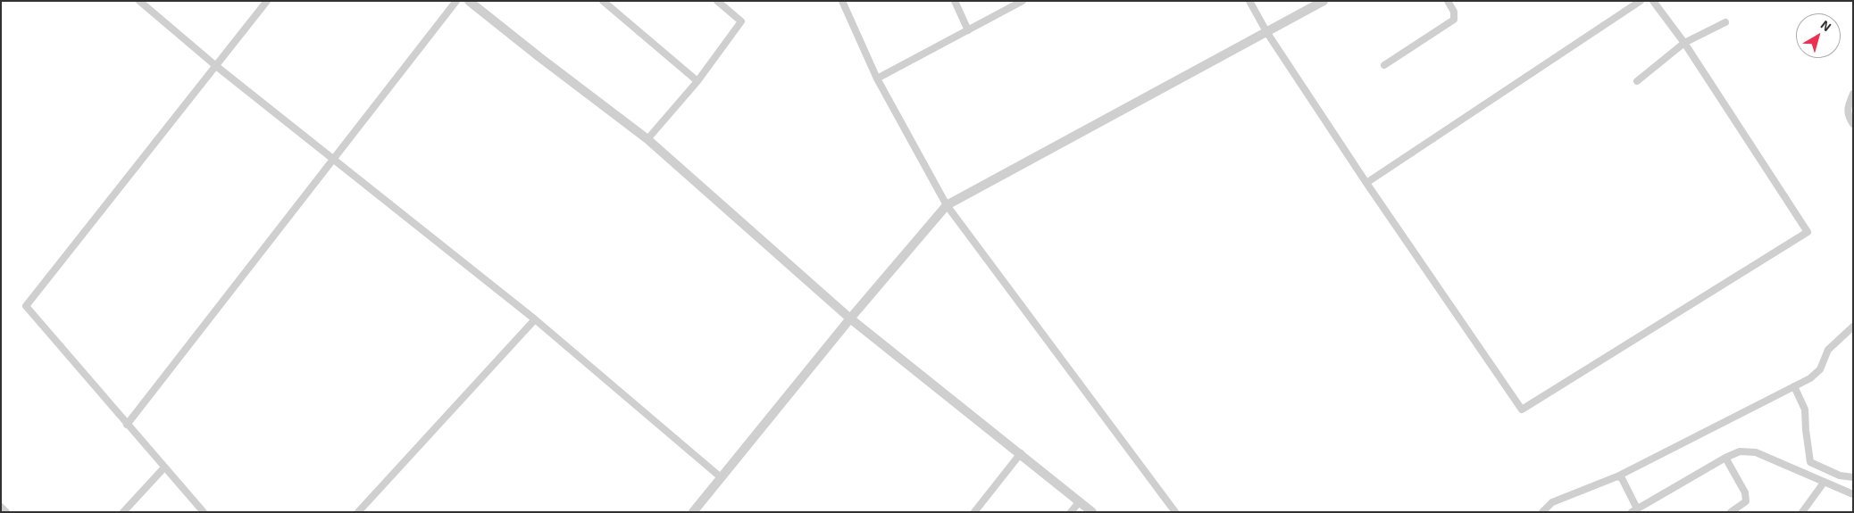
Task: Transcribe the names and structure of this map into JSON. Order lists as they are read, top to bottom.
{
  "north": "top right"
}
